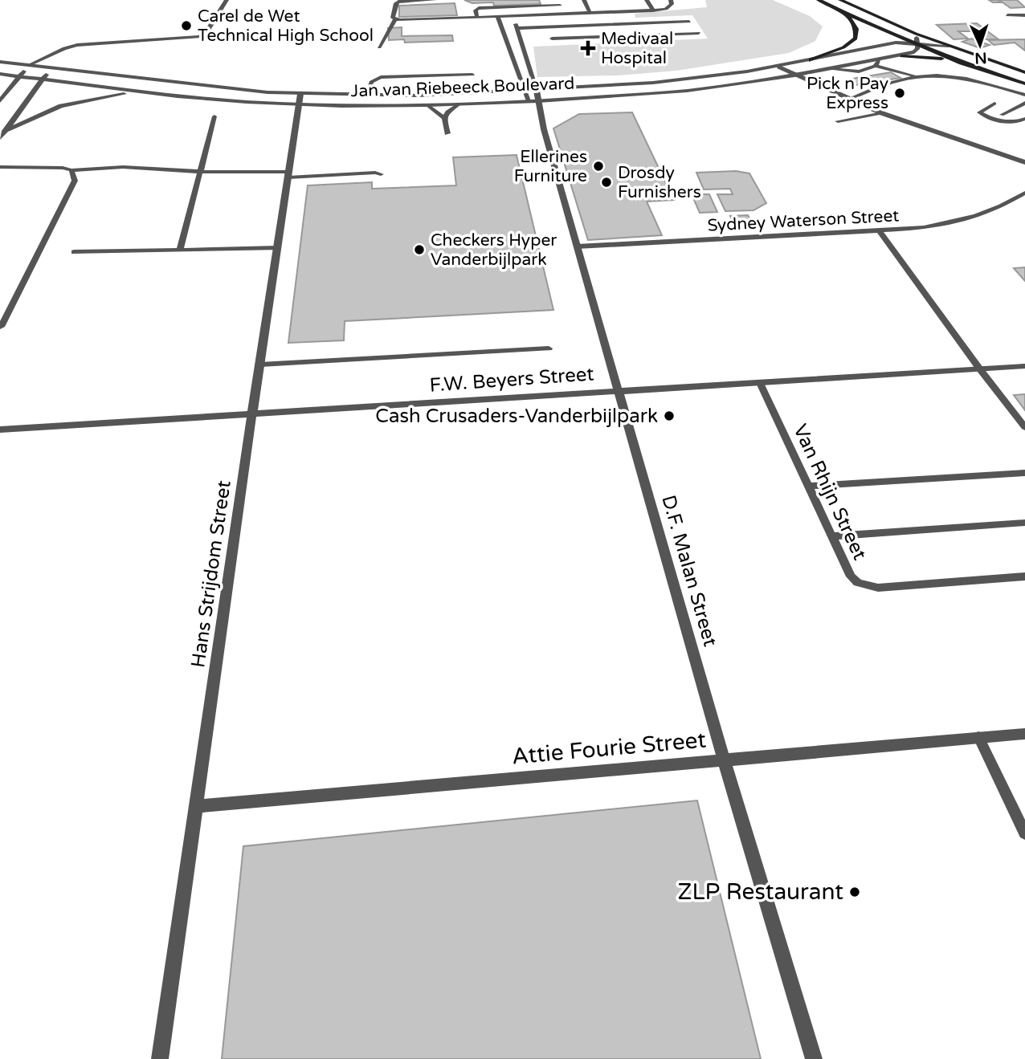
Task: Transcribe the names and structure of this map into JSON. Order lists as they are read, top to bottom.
{
  "streets": {
    "street": [
      "Jan van Riebeeck Boulevard",
      "F.W. Beyers Street",
      "D.F. Malan Street",
      "Hans Strijdom Street",
      "Attie Fourie Street"
    ],
    "lane": ["Sydney Waterson Street", "Van Rhijn Street"]
  },
  "crossings": [
    ["Jan van Riebeeck Boulevard", "D.F. Malan Street"],
    ["Jan van Riebeeck Boulevard", "Hans Strijdom Street"],
    ["Sydney Waterson Street", "D.F. Malan Street"],
    ["F.W. Beyers Street", "Van Rhijn Street"],
    ["F.W. Beyers Street", "D.F. Malan Street"],
    ["F.W. Beyers Street", "Hans Strijdom Street"],
    ["D.F. Malan Street", "Attie Fourie Street"],
    ["Hans Strijdom Street", "Attie Fourie Street"]
  ],
  "places": {
    "other": [
      "Carel de Wet Technical High School",
      "Pick n Pay Express",
      "Ellerines Furniture",
      "Drosdy Furnishers",
      "Checkers Hyper Vanderbijlpark",
      "Cash Crusaders-Vanderbijlpark",
      "ZLP Restaurant"
    ],
    "health": ["Medivaal Hospital"]
  },
  "north": "bottom"
}
